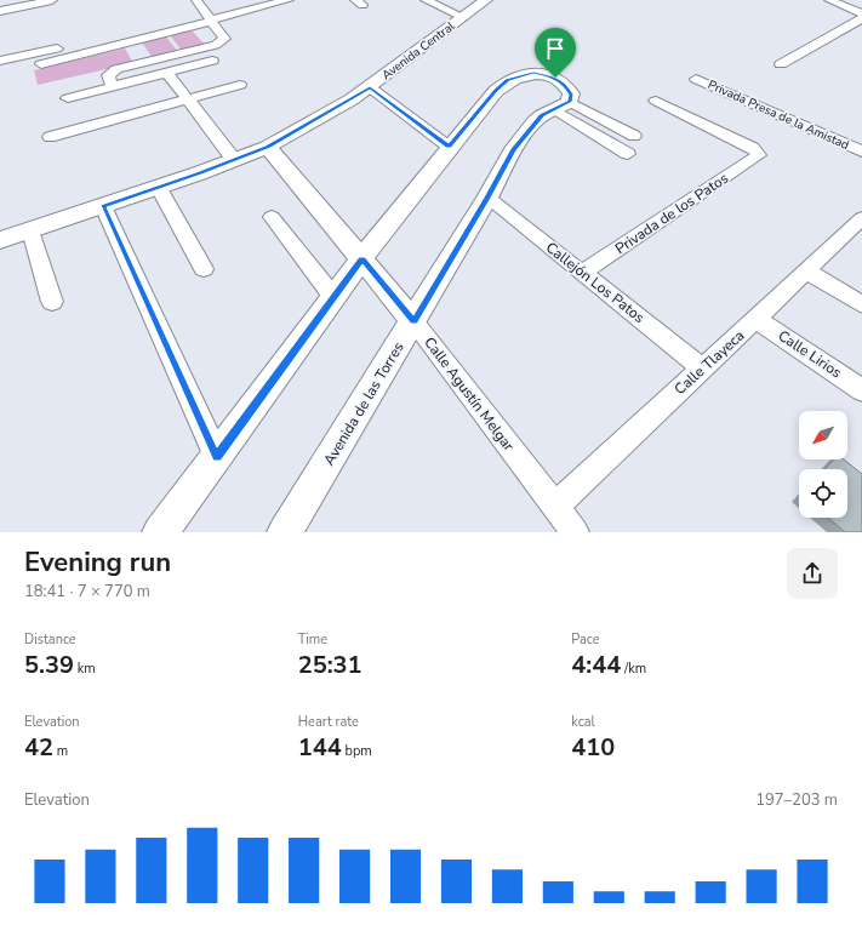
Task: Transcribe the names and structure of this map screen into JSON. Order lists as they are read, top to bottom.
{
  "streets": {
    "main road": ["Avenida Central", "Calle Agustín Melgar", "Avenida de las Torres"],
    "street": [
      "Privada Presa de la Amistad",
      "Privada de los Patos",
      "Callejón Los Patos",
      "Calle Lirios",
      "Calle Tlayeca"
    ]
  },
  "crossings": [
    ["Avenida Central", "Calle Agustín Melgar"],
    ["Privada de los Patos", "Callejón Los Patos"],
    ["Callejón Los Patos", "Calle Tlayeca"],
    ["Callejón Los Patos", "Avenida de las Torres"],
    ["Calle Lirios", "Calle Tlayeca"],
    ["Calle Tlayeca", "Calle Agustín Melgar"],
    ["Calle Agustín Melgar", "Avenida de las Torres"]
  ],
  "north": "bottom left",
  "page": {
    "heading": ["Evening run", "18:41 · 7 × 770 m"],
    "stats": [
      ["Distance", "5.39 km"],
      ["Time", "25:31"],
      ["Pace", "4:44 /km"],
      ["Elevation", "42 m"],
      ["Heart rate", "144 bpm"],
      ["kcal", "410"]
    ],
    "chart": ["Elevation", "197–203 m"]
  }
}
